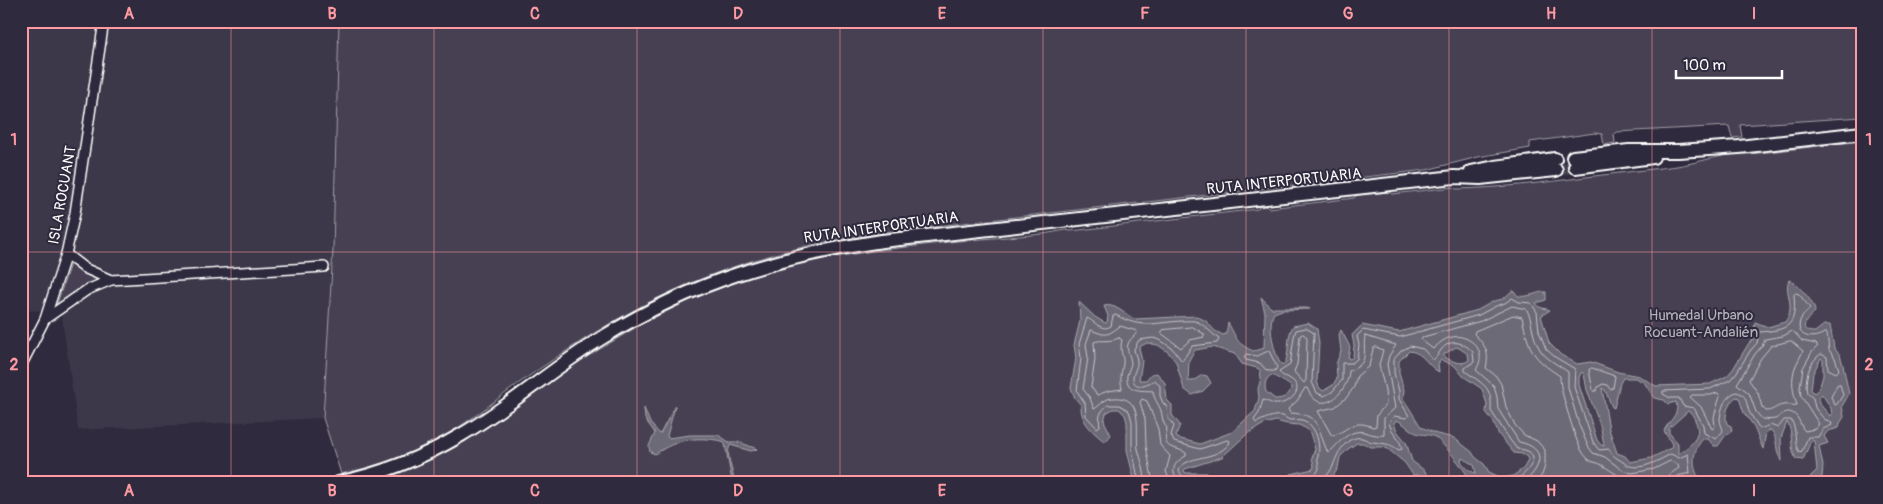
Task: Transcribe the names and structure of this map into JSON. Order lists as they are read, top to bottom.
{
  "streets": {
    "highway": ["RUTA INTERPORTUARIA"],
    "street": ["ISLA ROCUANT"]
  },
  "parks": ["Humedal Urbano Rocuant-Andalién"],
  "scale_bar": "100 m",
  "grid": {
    "columns": [
      "A",
      "B",
      "C",
      "D",
      "E",
      "F",
      "G",
      "H",
      "I"
    ],
    "rows": ["1", "2"]
  }
}
